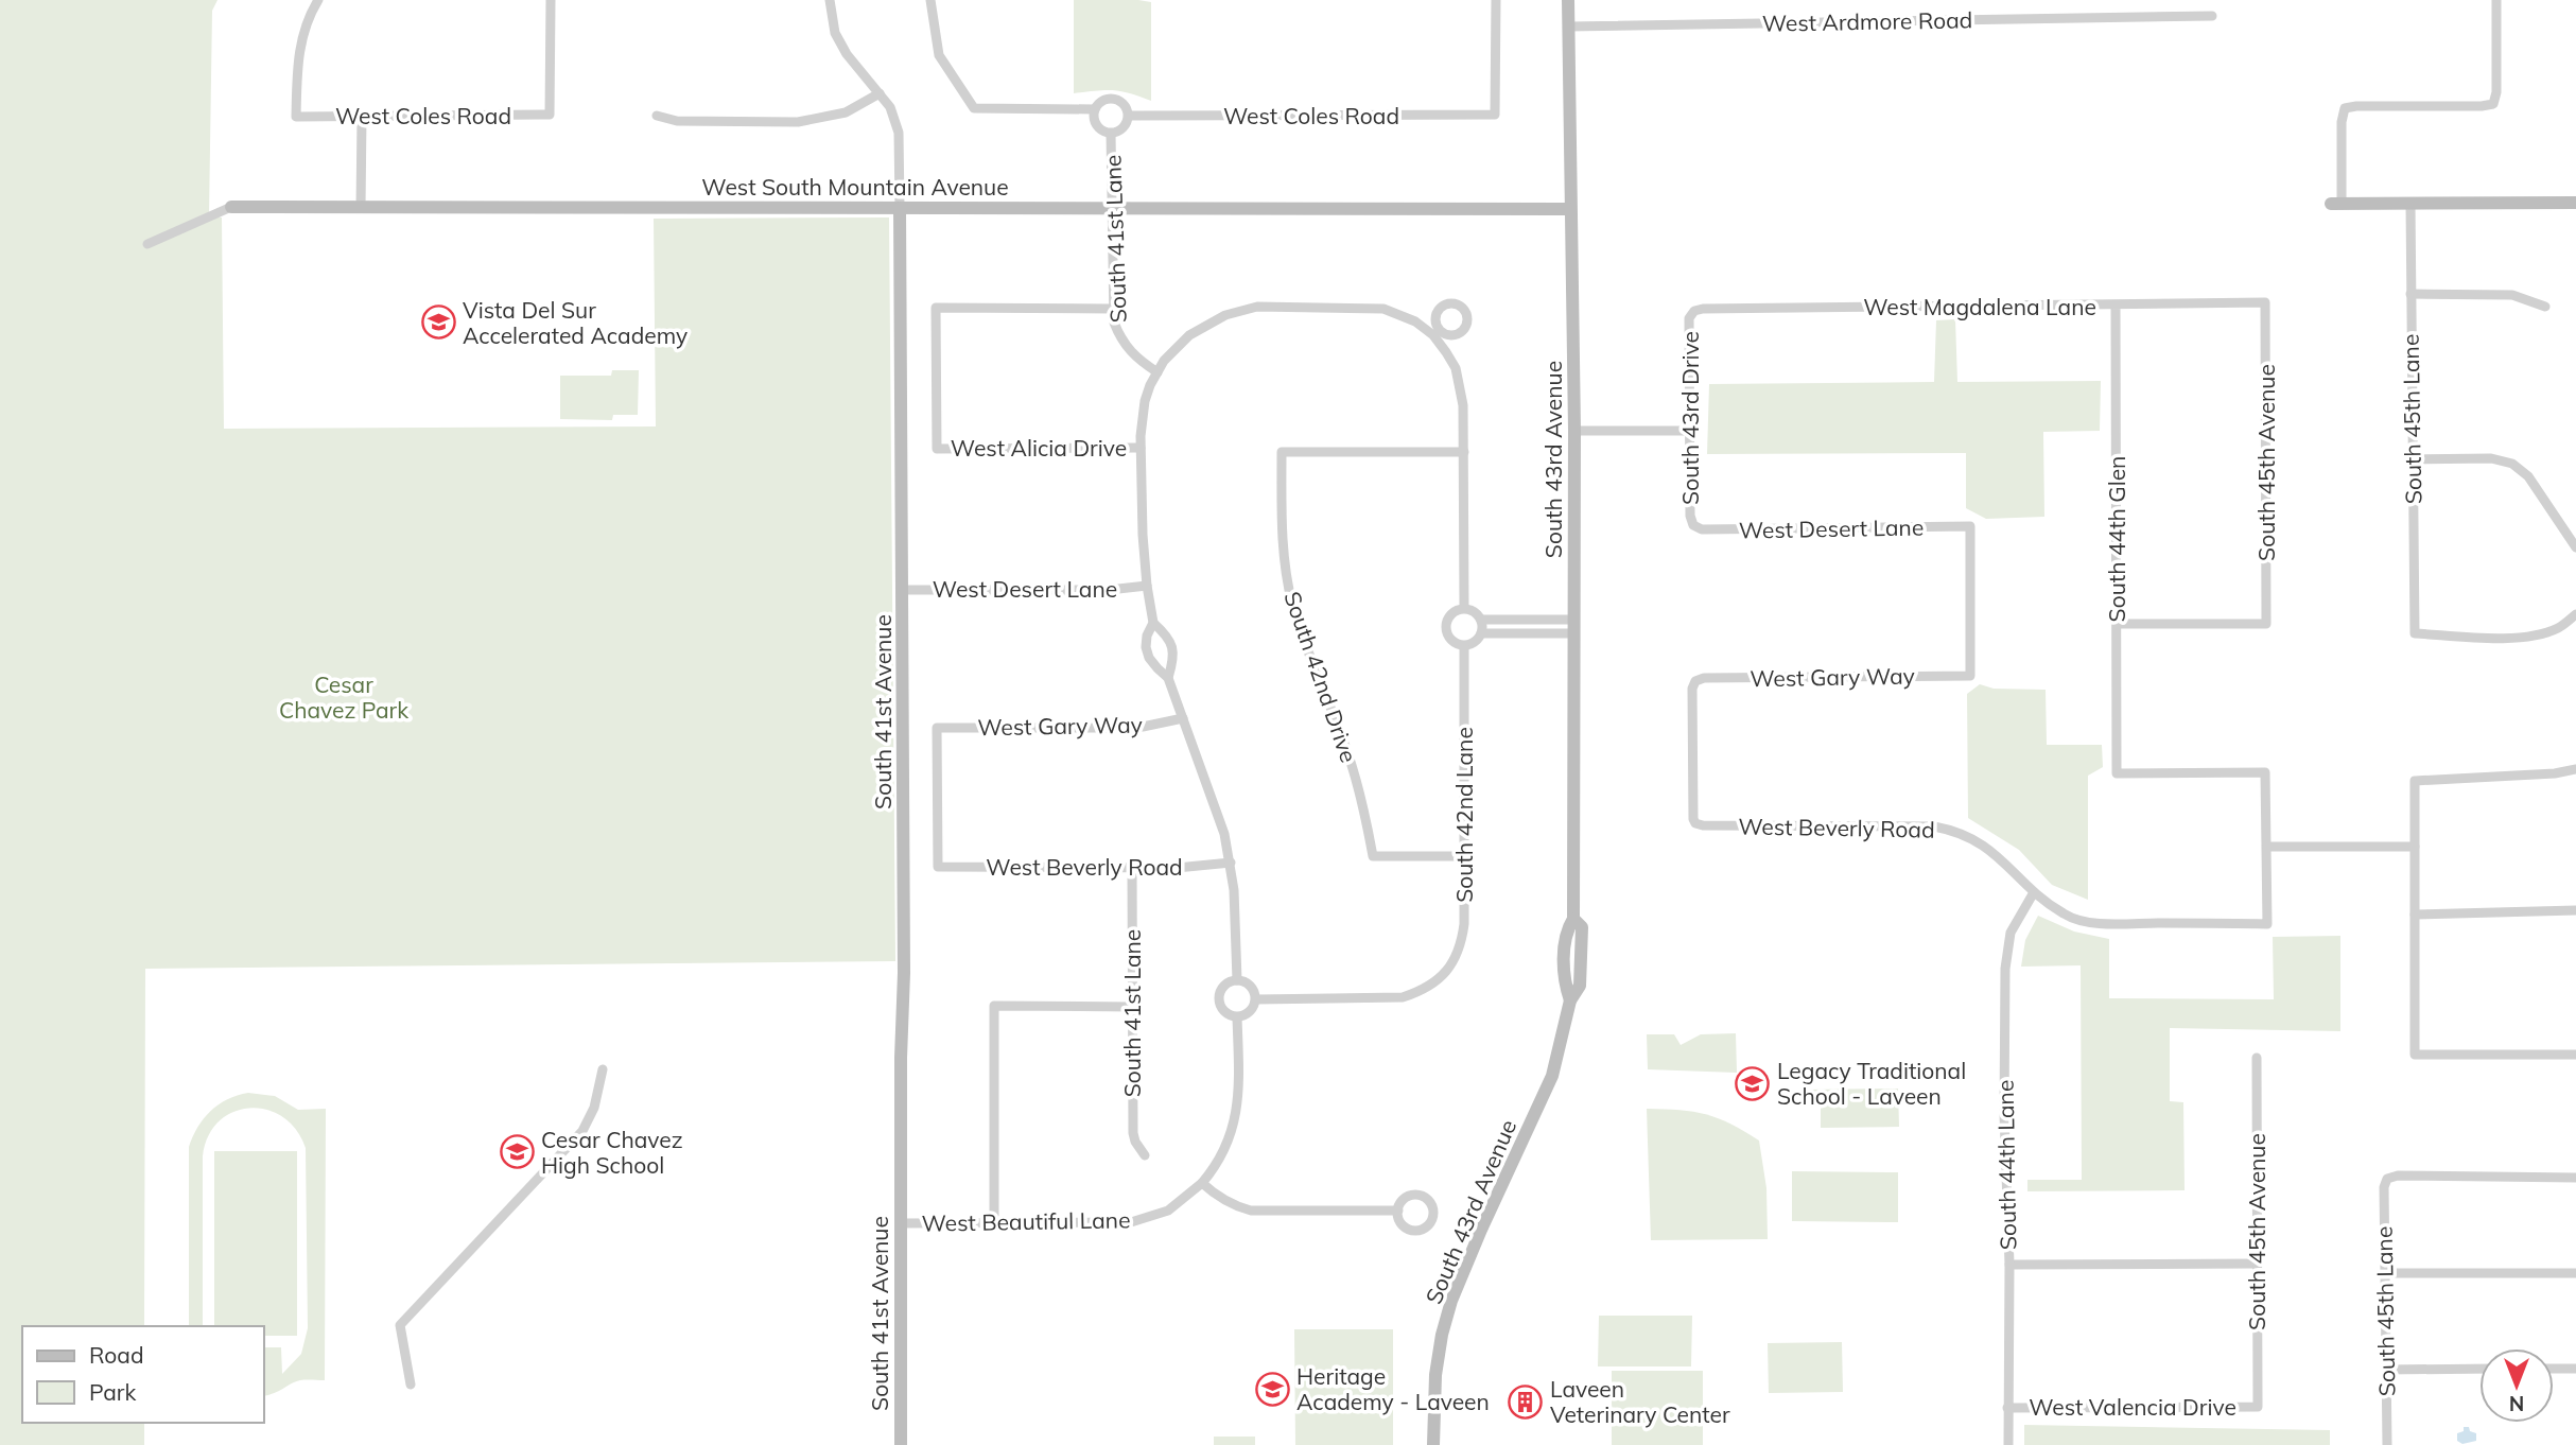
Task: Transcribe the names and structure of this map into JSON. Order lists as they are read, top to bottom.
{
  "streets": {
    "street": [
      "West Ardmore Road",
      "West Coles Road",
      "West South Mountain Avenue",
      "South 41st Lane",
      "West Magdalena Lane",
      "South 43rd Drive",
      "South 45th Lane",
      "West Alicia Drive",
      "South 43rd Avenue",
      "South 45th Avenue",
      "West Desert Lane",
      "South 44th Glen",
      "South 42nd Drive",
      "West Gary Way",
      "South 41st Avenue",
      "South 42nd Lane",
      "West Beverly Road",
      "South 44th Lane",
      "West Beautiful Lane",
      "West Valencia Drive"
    ]
  },
  "crossings": [
    ["West Ardmore Road", "South 43rd Avenue"],
    ["West Coles Road", "South 41st Lane"],
    ["West South Mountain Avenue", "South 41st Lane"],
    ["West South Mountain Avenue", "South 43rd Avenue"],
    ["West South Mountain Avenue", "South 41st Avenue"],
    ["South 41st Lane", "West Alicia Drive"],
    ["South 41st Lane", "West Beverly Road"],
    ["West Magdalena Lane", "South 43rd Drive"],
    ["West Magdalena Lane", "South 45th Avenue"],
    ["West Magdalena Lane", "South 44th Glen"],
    ["South 43rd Drive", "West Desert Lane"],
    ["South 45th Avenue", "South 44th Glen"],
    ["South 45th Avenue", "West Valencia Drive"],
    ["West Desert Lane", "West Gary Way"],
    ["West Desert Lane", "South 41st Avenue"],
    ["South 44th Glen", "West Beverly Road"],
    ["South 42nd Drive", "South 42nd Lane"],
    ["West Gary Way", "West Beverly Road"],
    ["South 41st Avenue", "West Beautiful Lane"],
    ["South 42nd Lane", "West Beautiful Lane"],
    ["West Beverly Road", "South 44th Lane"],
    ["South 44th Lane", "West Valencia Drive"]
  ],
  "parks": ["Cesar Chavez Park"],
  "places": {
    "school or university": [
      "Vista Del Sur Accelerated Academy",
      "Legacy Traditional School - Laveen",
      "Cesar Chavez High School",
      "Heritage Academy - Laveen"
    ],
    "building": ["Laveen Veterinary Center"]
  },
  "legend": ["Road", "Park"],
  "north": "bottom"
}
